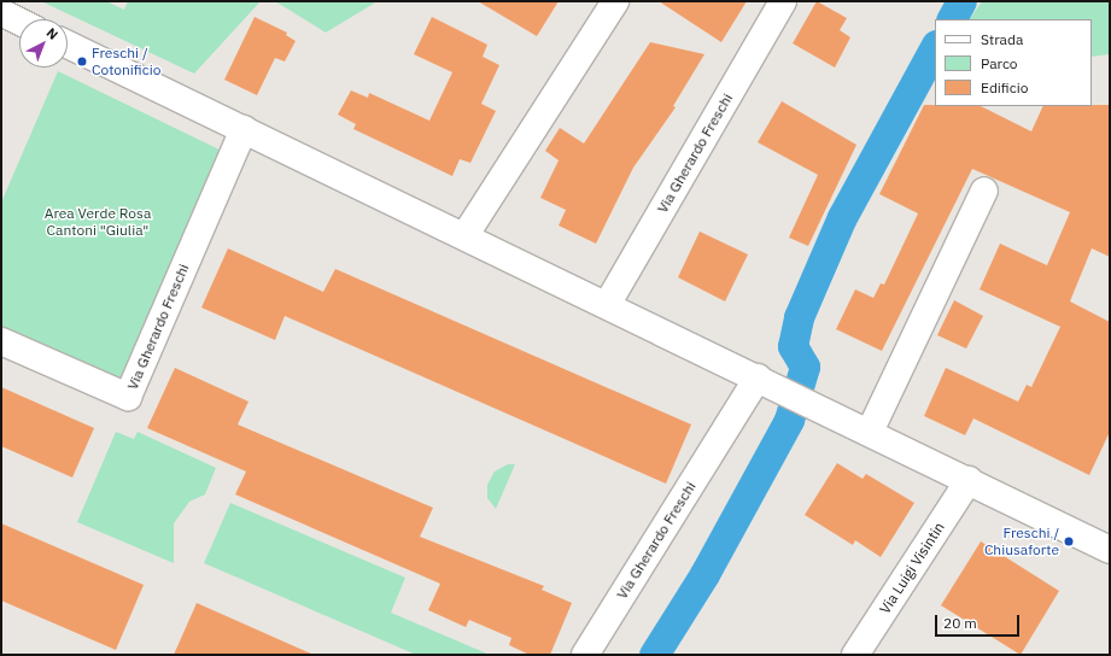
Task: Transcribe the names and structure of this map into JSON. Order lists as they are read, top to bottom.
{
  "streets": {
    "street": ["Via Gherardo Freschi", "Via Luigi Visintin"]
  },
  "parks": ["Area Verde Rosa Cantoni \"Giulia\""],
  "places": ["Freschi / Cotonificio", "Freschi / Chiusaforte"],
  "legend": ["Strada", "Parco", "Edificio"],
  "scale_bar": "20 m",
  "north": "top right"
}
